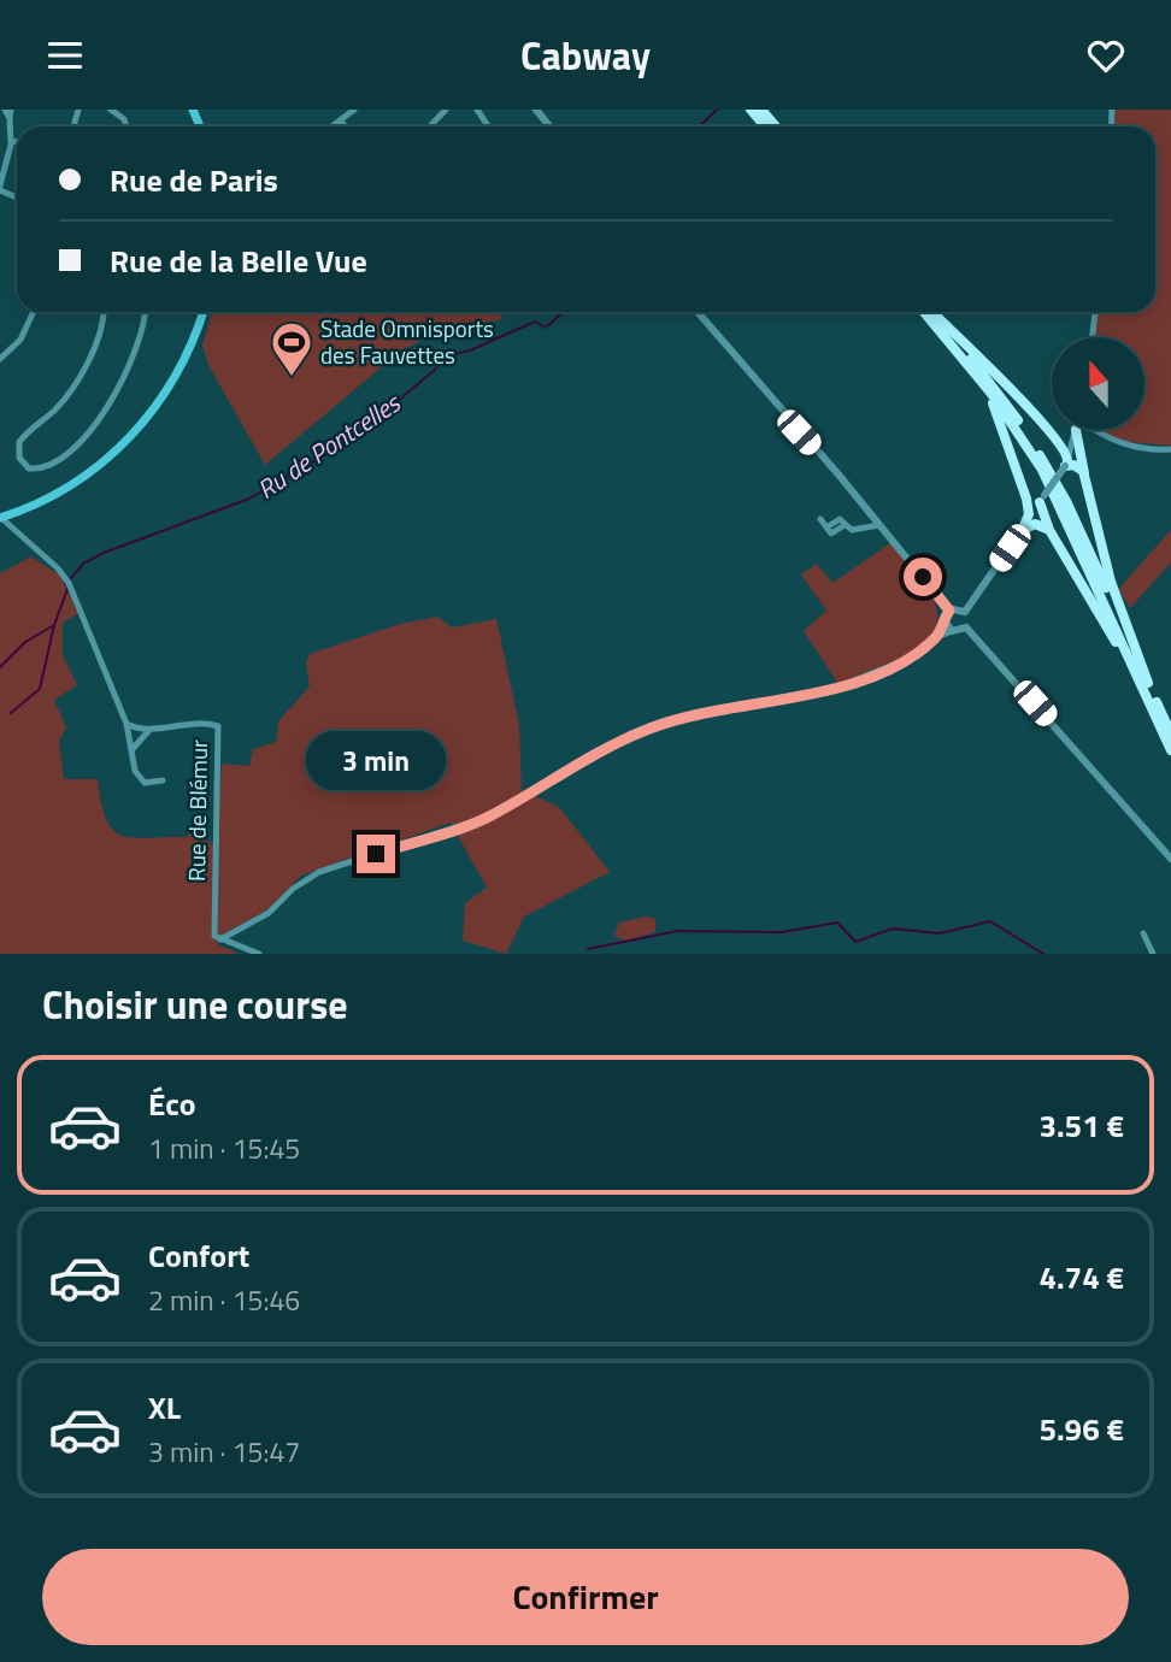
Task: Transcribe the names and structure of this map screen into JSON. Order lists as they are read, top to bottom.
{
  "streets": {
    "street": ["Rue de Blémur"]
  },
  "water": ["Ru de Pontcelles"],
  "places": {
    "sports": ["Stade Omnisports des Fauvettes"]
  },
  "north": "top",
  "page": {
    "header": "Cabway",
    "banner": ["Rue de Paris", "Rue de la Belle Vue"],
    "bubble": "3 min",
    "heading": "Choisir une course",
    "list": [
      {
        "name": "Éco",
        "note": "1 min · 15:45",
        "value": "3.51 €"
      },
      {
        "name": "Confort",
        "note": "2 min · 15:46",
        "value": "4.74 €"
      },
      {
        "name": "XL",
        "note": "3 min · 15:47",
        "value": "5.96 €"
      }
    ],
    "buttons": "Confirmer"
  }
}
